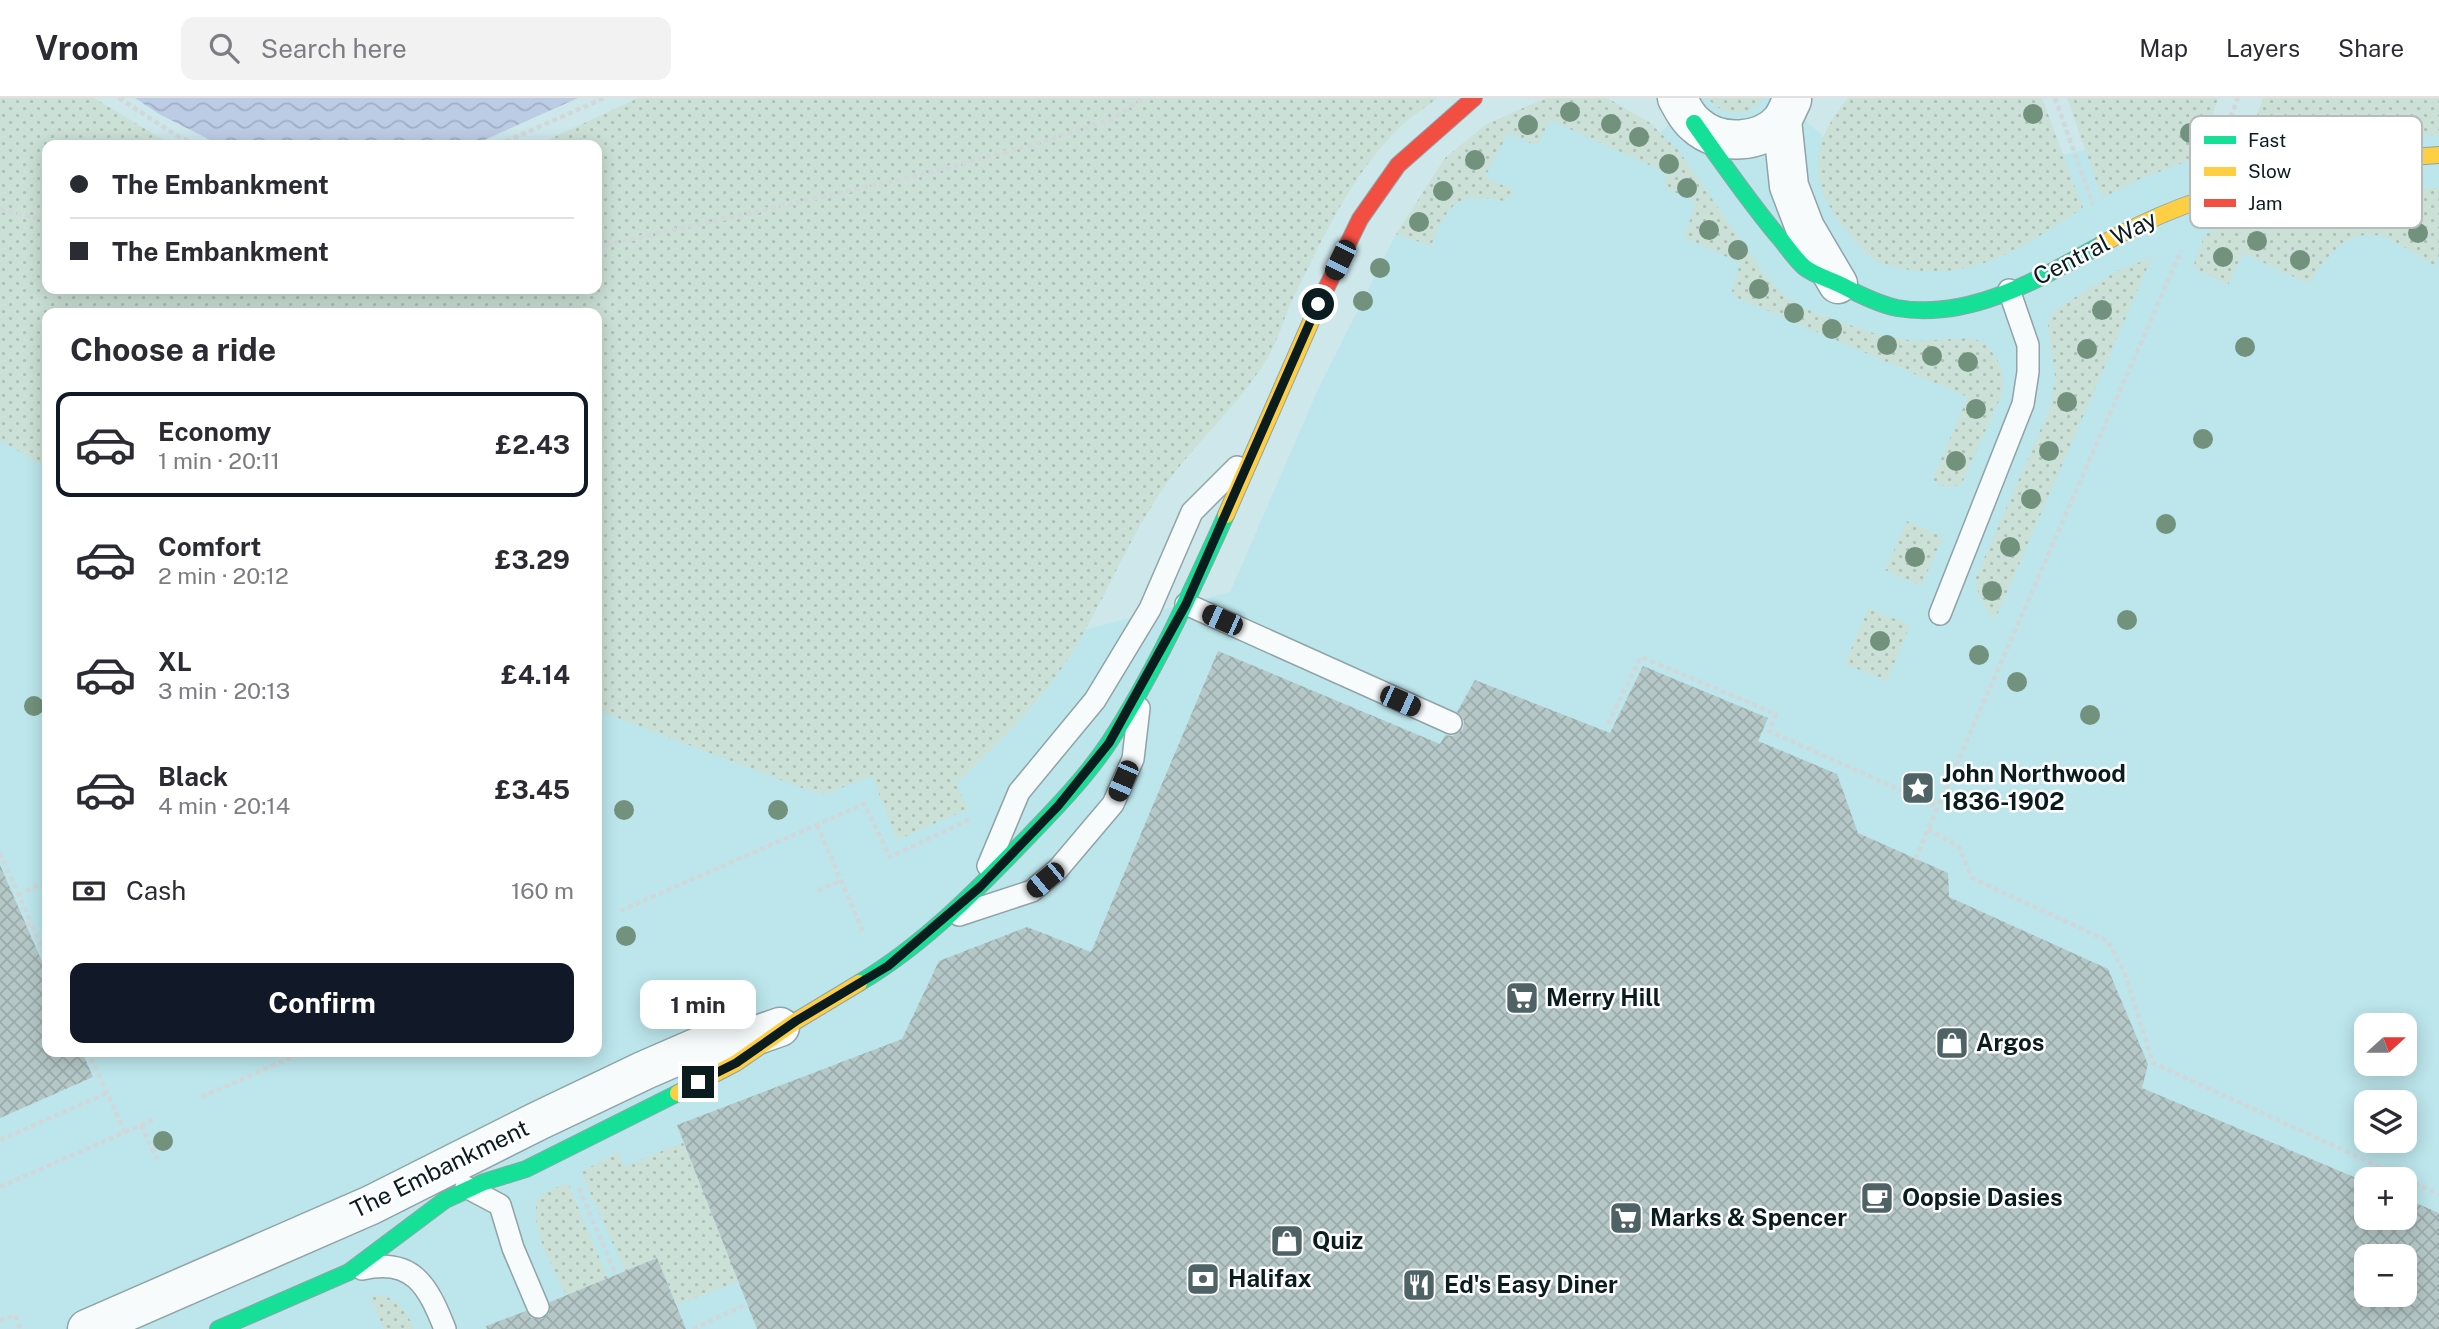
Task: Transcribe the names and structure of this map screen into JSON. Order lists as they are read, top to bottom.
{
  "streets": {
    "street": ["Central Way", "The Embankment"]
  },
  "places": {
    "place": ["John Northwood 1836-1902"],
    "supermarket": ["Merry Hill", "Marks & Spencer"],
    "shop": ["Argos", "Quiz"],
    "cafe": ["Oopsie Dasies"],
    "bank": ["Halifax"],
    "restaurant": ["Ed's Easy Diner"]
  },
  "legend": ["Fast", "Slow", "Jam"],
  "north": "right",
  "page": {
    "header": "Vroom",
    "search": "Search here",
    "nav": ["Map", "Layers", "Share"],
    "banner": ["The Embankment", "The Embankment"],
    "heading": "Choose a ride",
    "list": [
      {
        "name": "Economy",
        "note": "1 min · 20:11",
        "value": "£2.43"
      },
      {
        "name": "Comfort",
        "note": "2 min · 20:12",
        "value": "£3.29"
      },
      {
        "name": "XL",
        "note": "3 min · 20:13",
        "value": "£4.14"
      },
      {
        "name": "Black",
        "note": "4 min · 20:14",
        "value": "£3.45"
      }
    ],
    "pay": ["Cash", "160 m"],
    "buttons": "Confirm",
    "bubble": "1 min",
    "map_buttons": ["+", "−"]
  }
}
